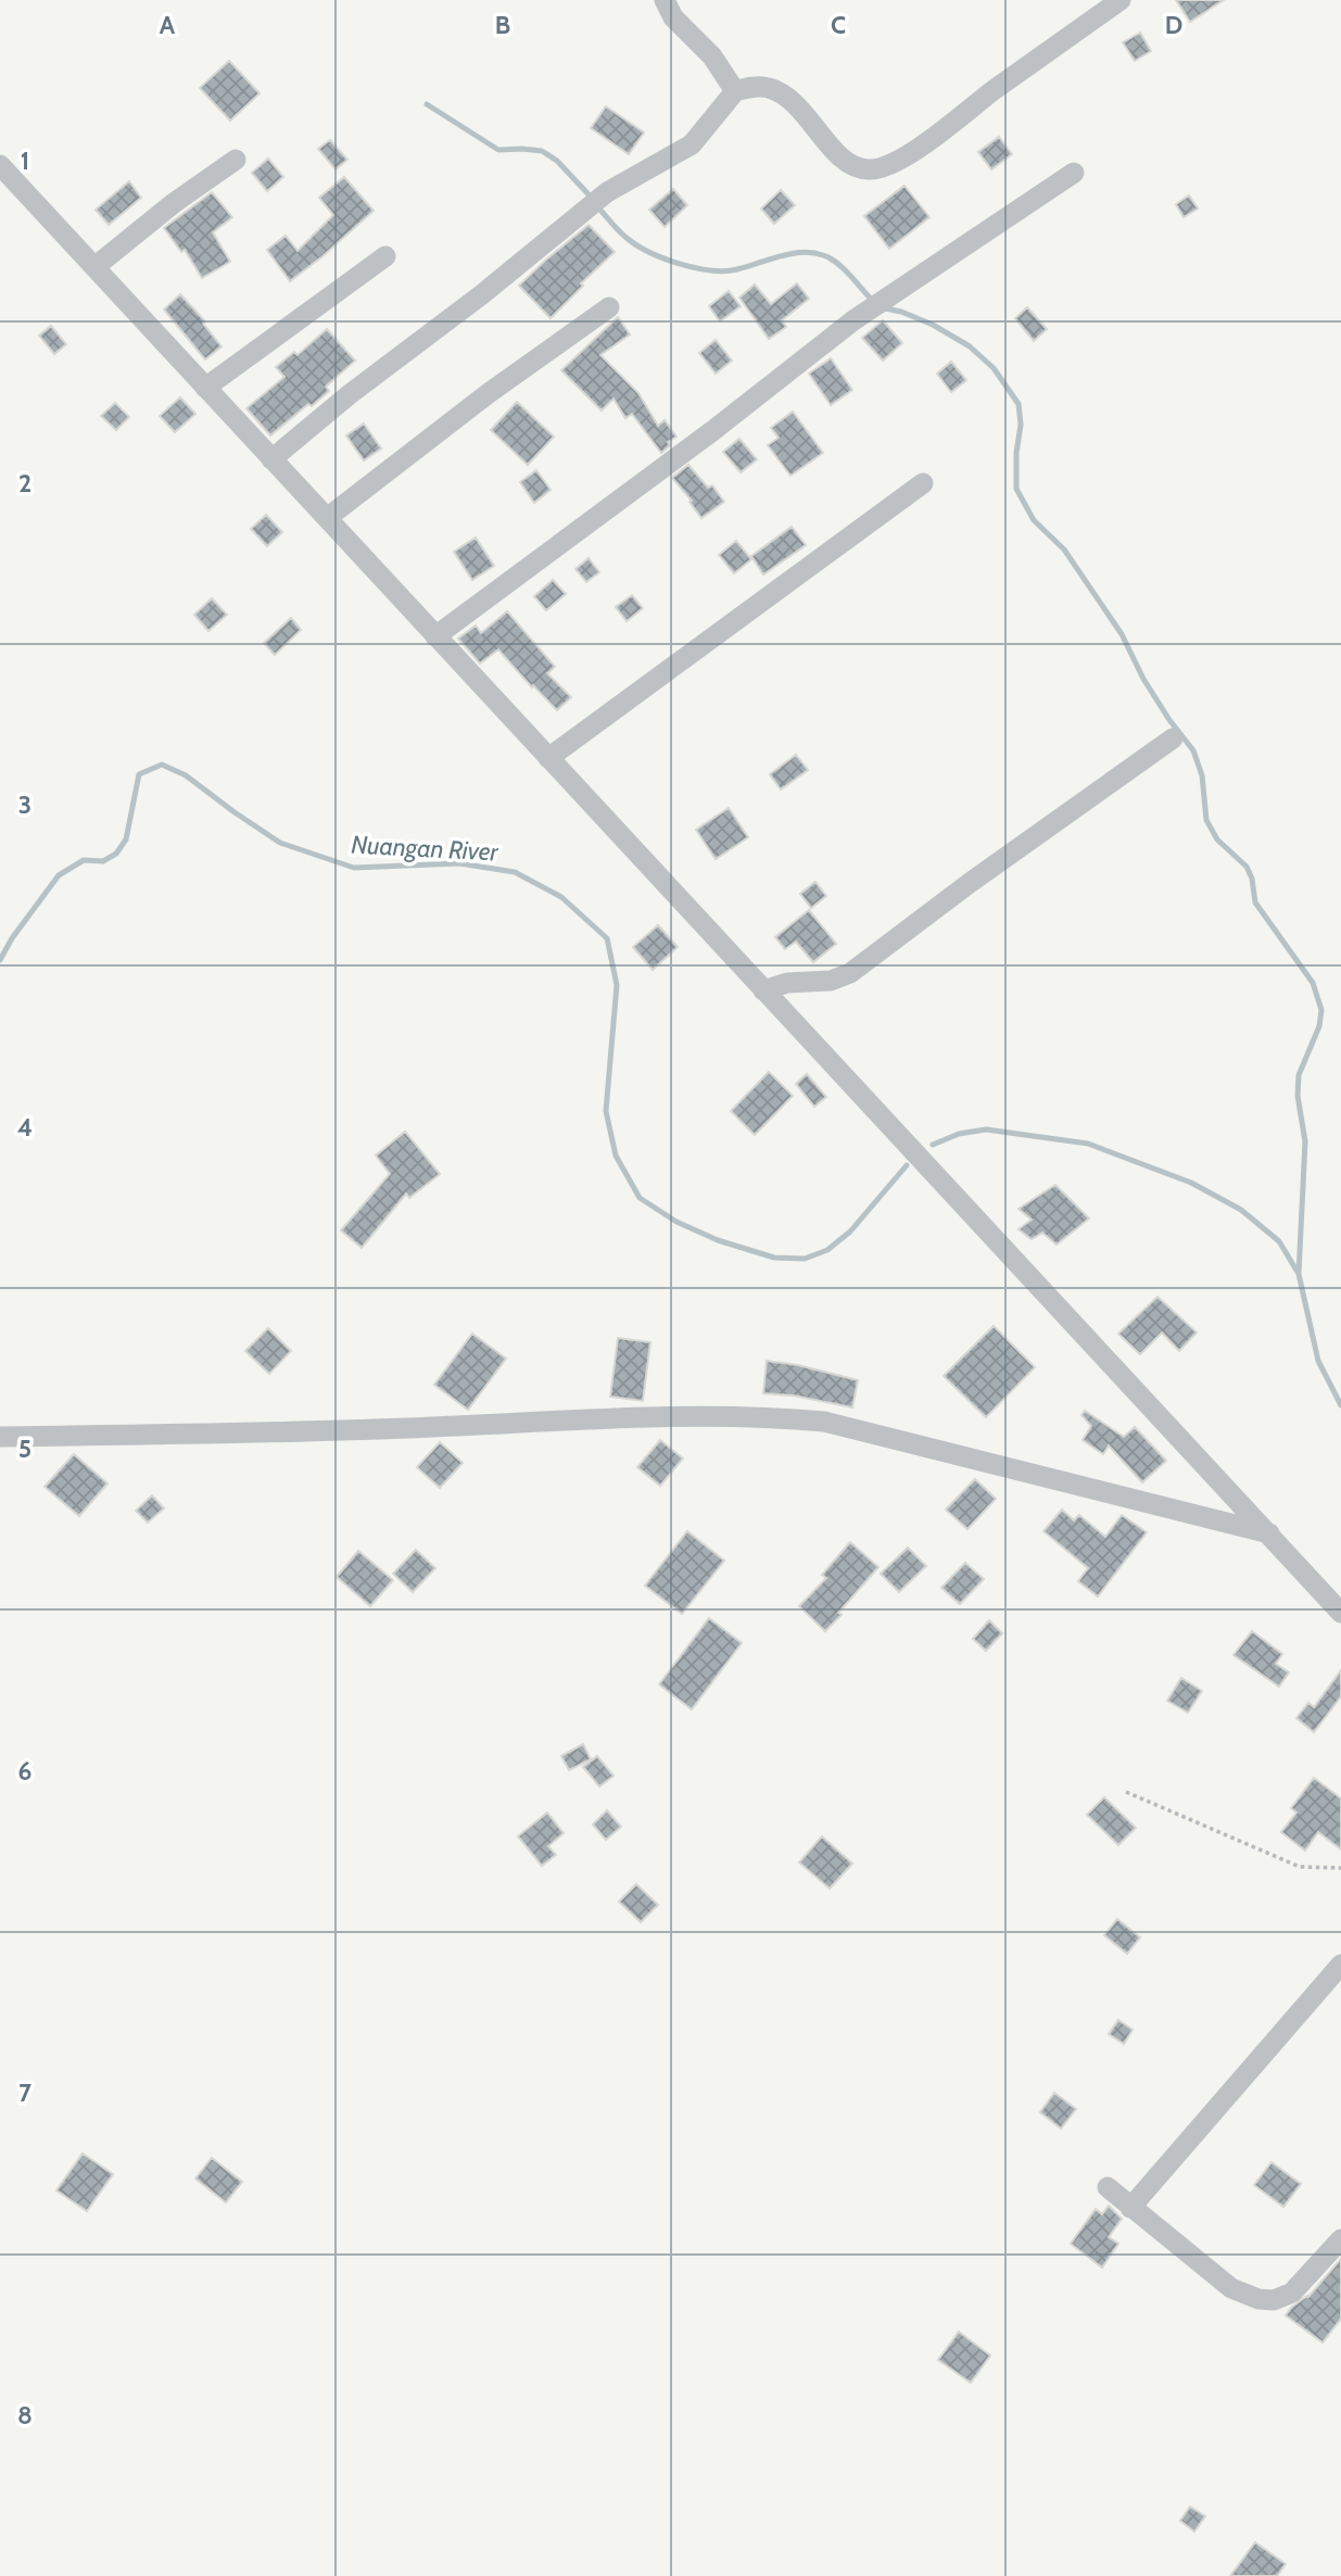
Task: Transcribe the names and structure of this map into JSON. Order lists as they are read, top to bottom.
{
  "water": ["Nuangan River"],
  "grid": {
    "columns": [
      "A",
      "B",
      "C",
      "D"
    ],
    "rows": [
      "1",
      "2",
      "3",
      "4",
      "5",
      "6",
      "7",
      "8"
    ]
  }
}
